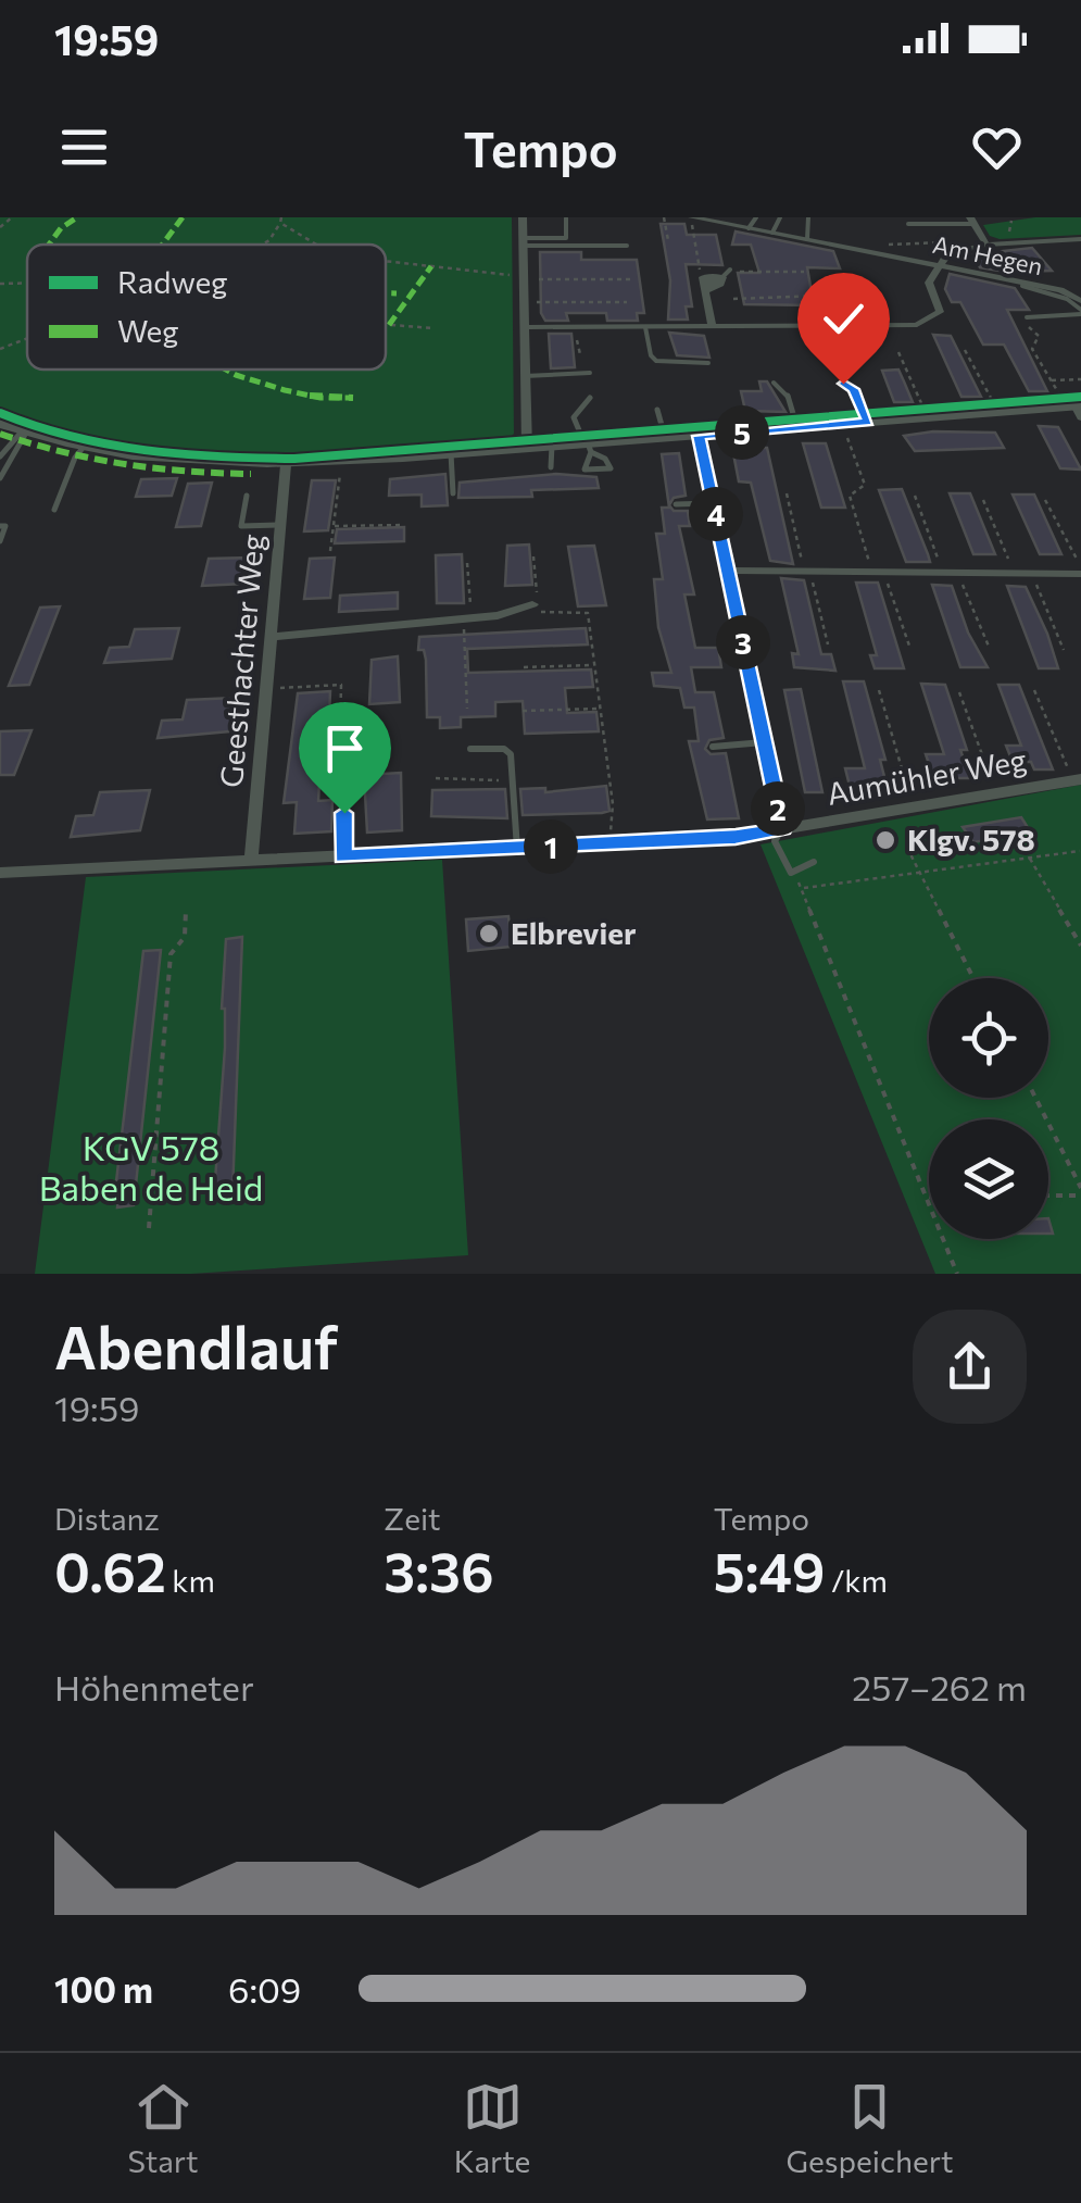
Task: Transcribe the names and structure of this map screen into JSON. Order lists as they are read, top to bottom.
{
  "streets": {
    "street": ["Am Hegen", "Geesthachter Weg", "Aumühler Weg"]
  },
  "crossings": [
    ["Geesthachter Weg", "Aumühler Weg"]
  ],
  "parks": ["KGV 578 Baben de Heid"],
  "places": ["Klgv. 578", "Elbrevier"],
  "legend": ["Radweg", "Weg"],
  "page": {
    "status": "19:59",
    "header": "Tempo",
    "pins": [
      "5",
      "4",
      "3",
      "2",
      "1"
    ],
    "heading": ["Abendlauf", "19:59"],
    "stats": [
      ["Distanz", "0.62 km"],
      ["Zeit", "3:36"],
      ["Tempo", "5:49 /km"]
    ],
    "chart": ["Höhenmeter", "257–262 m"],
    "list": [
      {
        "name": "100 m",
        "note": "6:09"
      }
    ],
    "tabs": ["Start", "Karte", "Gespeichert"]
  }
}
